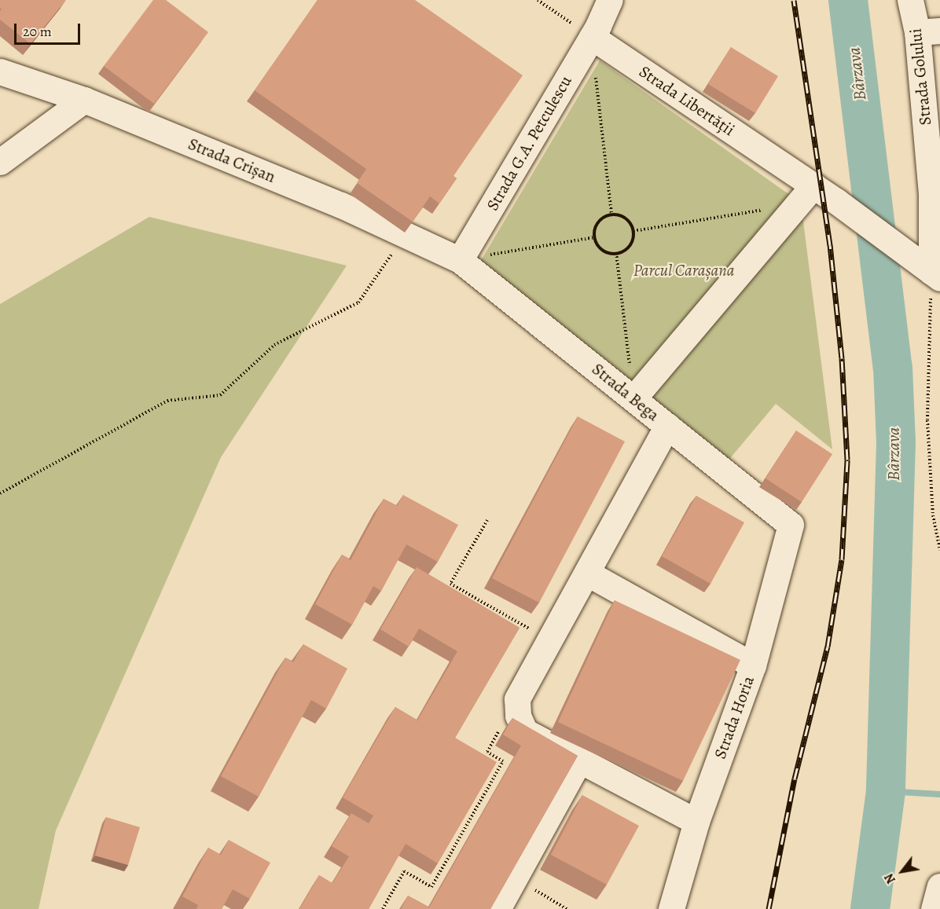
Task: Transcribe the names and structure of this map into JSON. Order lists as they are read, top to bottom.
{
  "streets": {
    "street": [
      "Strada Golului",
      "Strada Libertății",
      "Strada G.A. Petculescu",
      "Strada Crișan",
      "Strada Bega",
      "Strada Horia"
    ]
  },
  "crossings": [
    ["Strada Golului", "Strada Libertății"],
    ["Strada Libertății", "Strada G.A. Petculescu"],
    ["Strada G.A. Petculescu", "Strada Crișan"],
    ["Strada G.A. Petculescu", "Strada Bega"],
    ["Strada Crișan", "Strada Bega"],
    ["Strada Bega", "Strada Horia"]
  ],
  "water": ["Bârzava"],
  "parks": ["Parcul Carașana"],
  "scale_bar": "20 m",
  "north": "bottom left"
}
